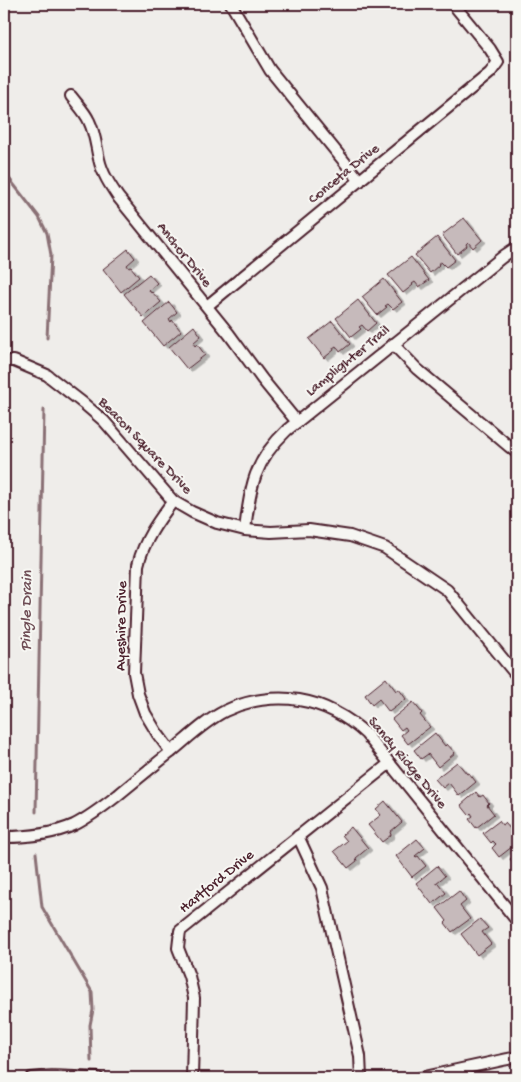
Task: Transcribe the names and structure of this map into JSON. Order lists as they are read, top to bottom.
{
  "streets": {
    "street": [
      "Conceta Drive",
      "Anchor Drive",
      "Lamplighter Trail",
      "Beacon Square Drive",
      "Ayeshire Drive",
      "Sandy Ridge Drive",
      "Hartford Drive"
    ]
  },
  "crossings": [
    ["Conceta Drive", "Anchor Drive"],
    ["Anchor Drive", "Lamplighter Trail"],
    ["Lamplighter Trail", "Beacon Square Drive"],
    ["Beacon Square Drive", "Ayeshire Drive"],
    ["Ayeshire Drive", "Sandy Ridge Drive"],
    ["Sandy Ridge Drive", "Hartford Drive"]
  ],
  "water": ["Pingle Drain"]
}
